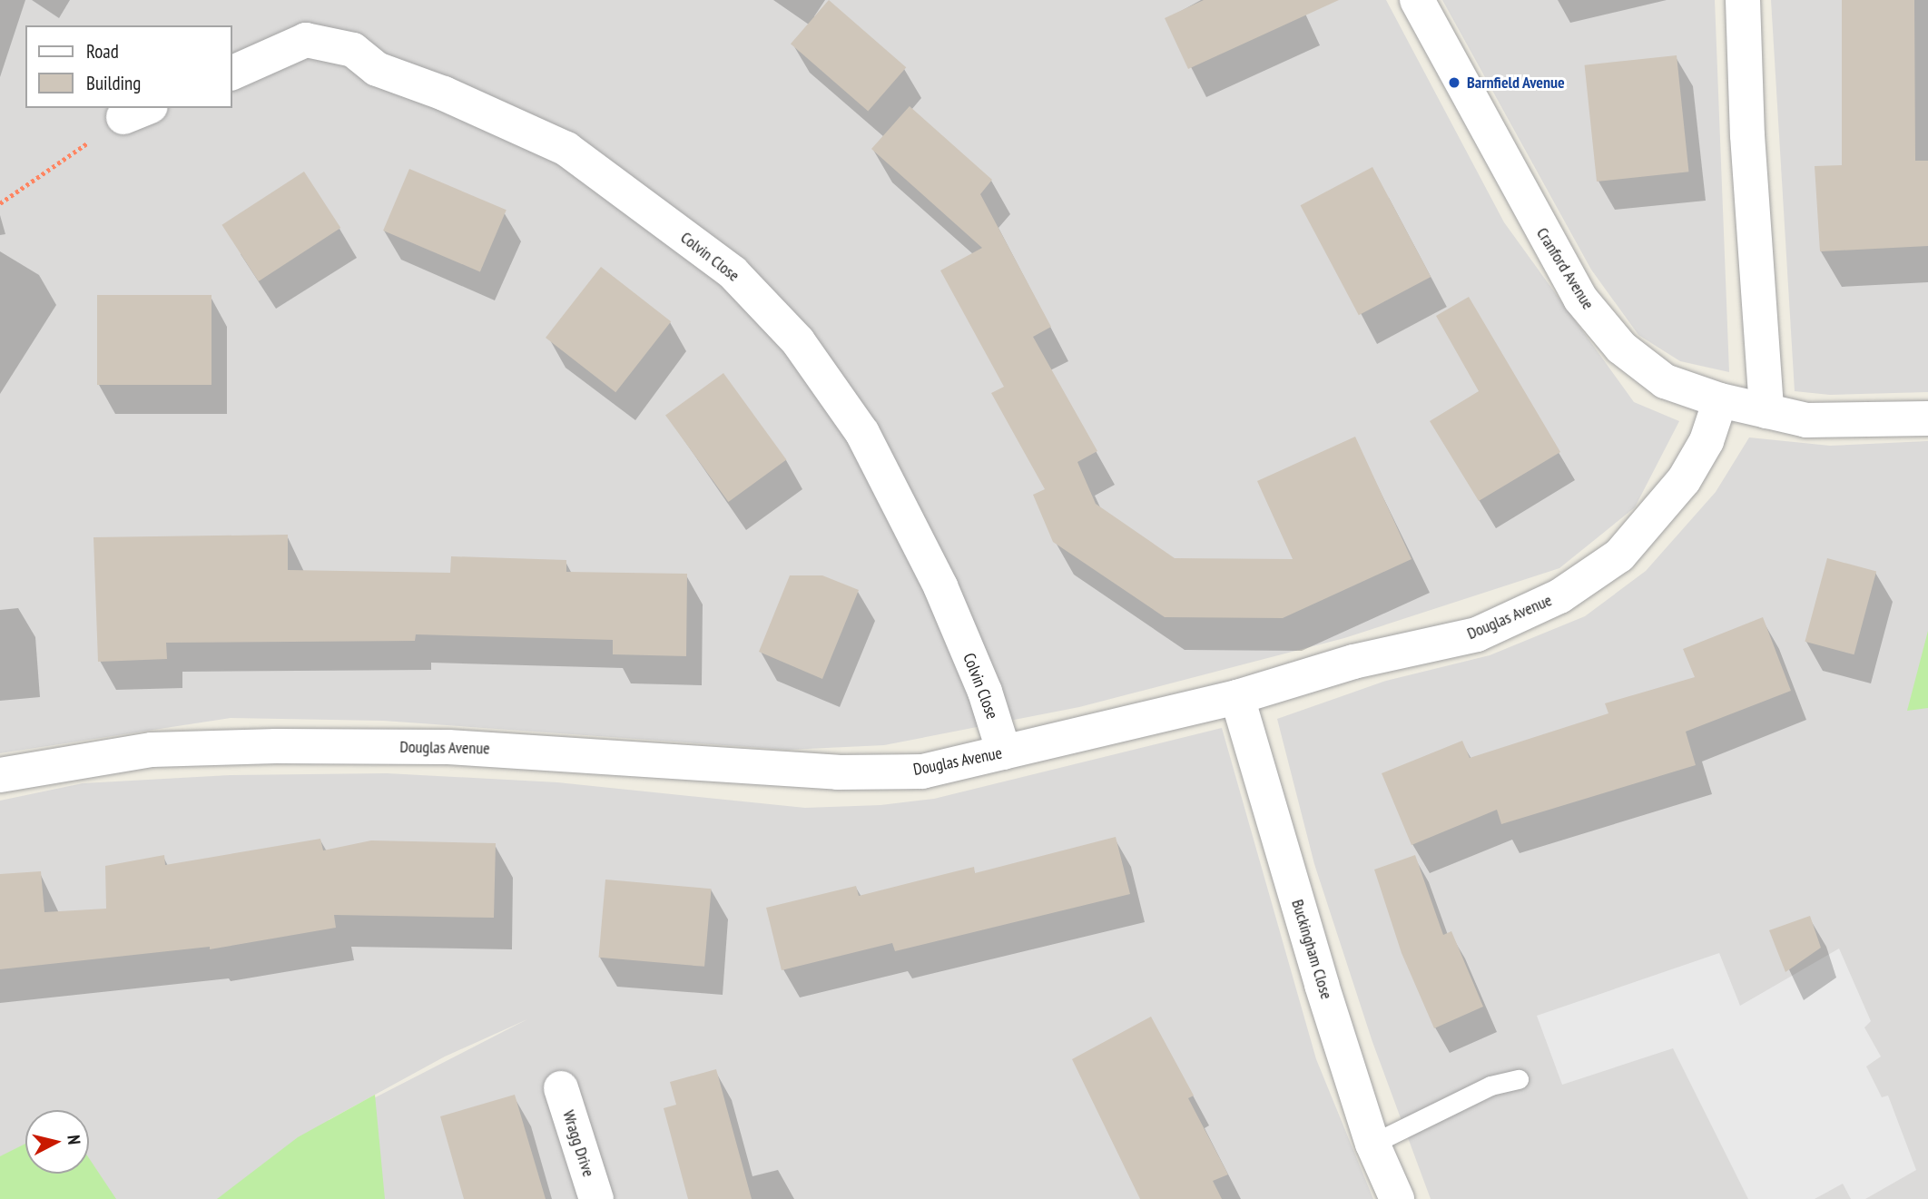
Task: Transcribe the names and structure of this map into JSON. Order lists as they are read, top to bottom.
{
  "streets": {
    "street": [
      "Colvin Close",
      "Cranford Avenue",
      "Douglas Avenue",
      "Buckingham Close",
      "Wragg Drive"
    ]
  },
  "crossings": [
    ["Colvin Close", "Douglas Avenue"],
    ["Cranford Avenue", "Douglas Avenue"],
    ["Douglas Avenue", "Buckingham Close"]
  ],
  "places": ["Barnfield Avenue"],
  "legend": ["Road", "Building"],
  "north": "right"
}
